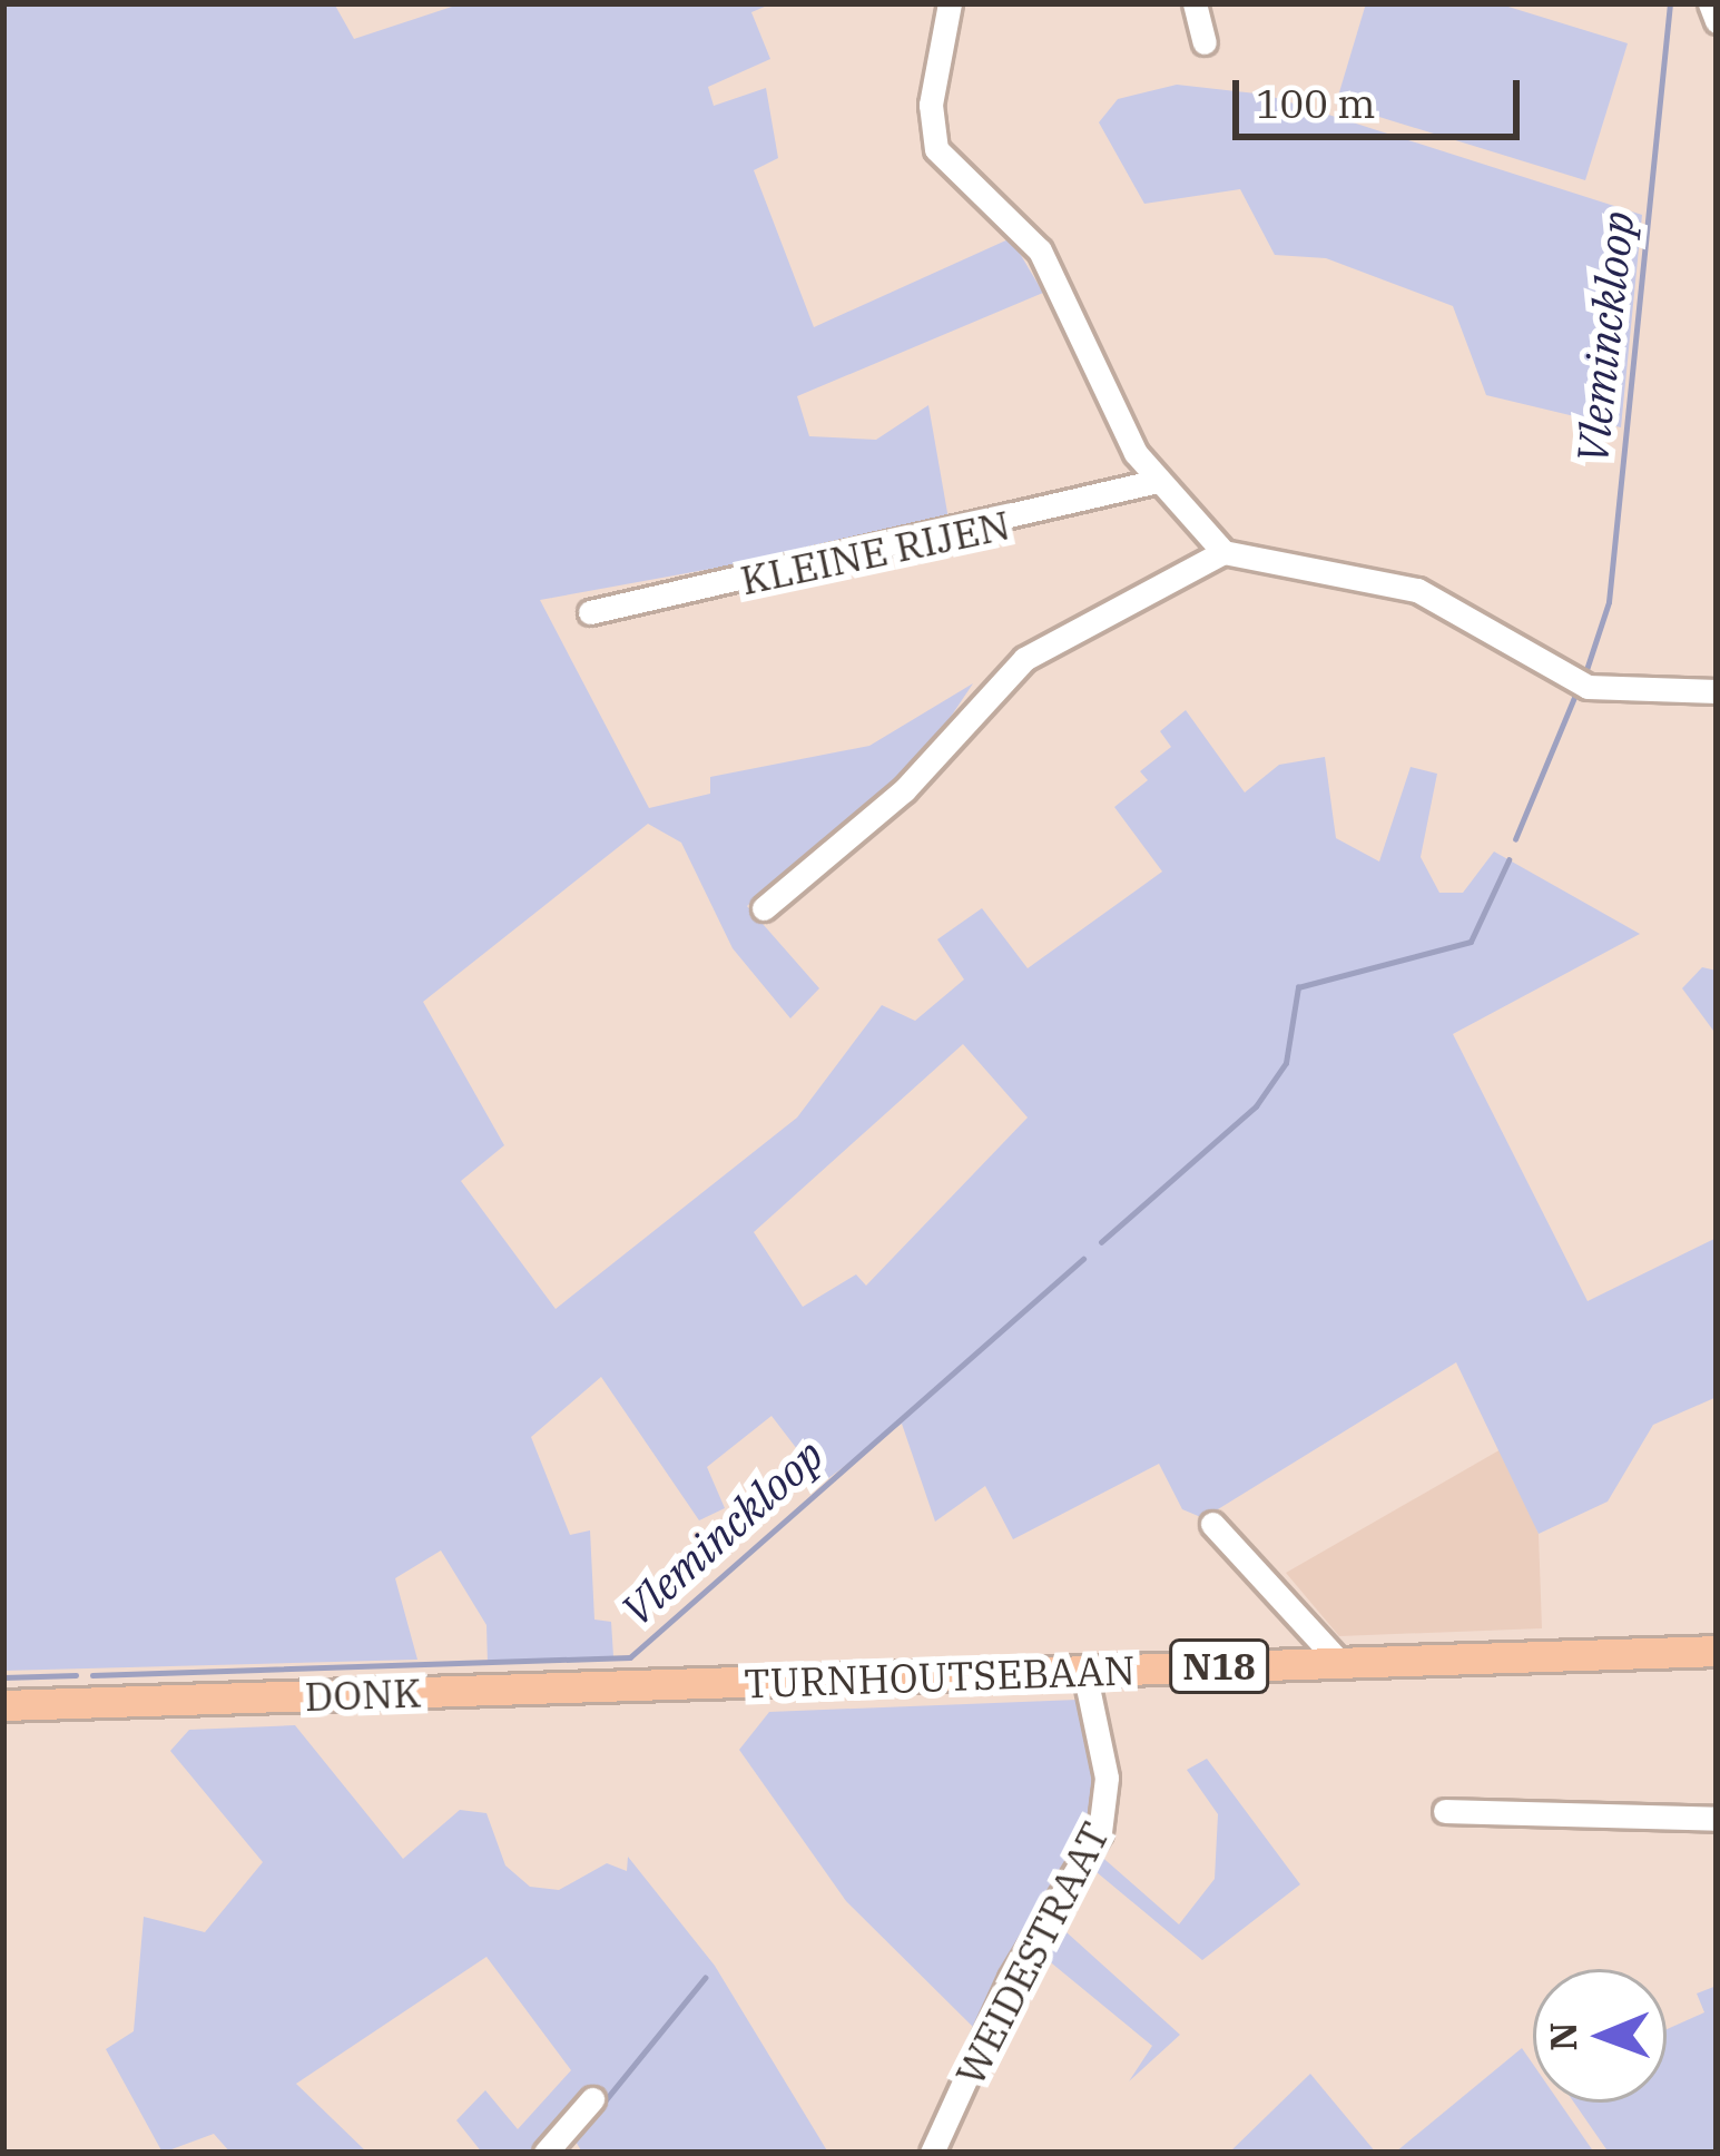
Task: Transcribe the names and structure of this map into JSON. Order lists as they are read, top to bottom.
{
  "streets": {
    "main road": ["N18", "TURNHOUTSEBAAN", "DONK"],
    "street": ["KLEINE RIJEN", "WEIDESTRAAT"]
  },
  "crossings": [
    ["TURNHOUTSEBAAN", "DONK"],
    ["TURNHOUTSEBAAN", "WEIDESTRAAT"]
  ],
  "water": ["Vleminckloop"],
  "scale_bar": "100 m",
  "north": "left"
}
